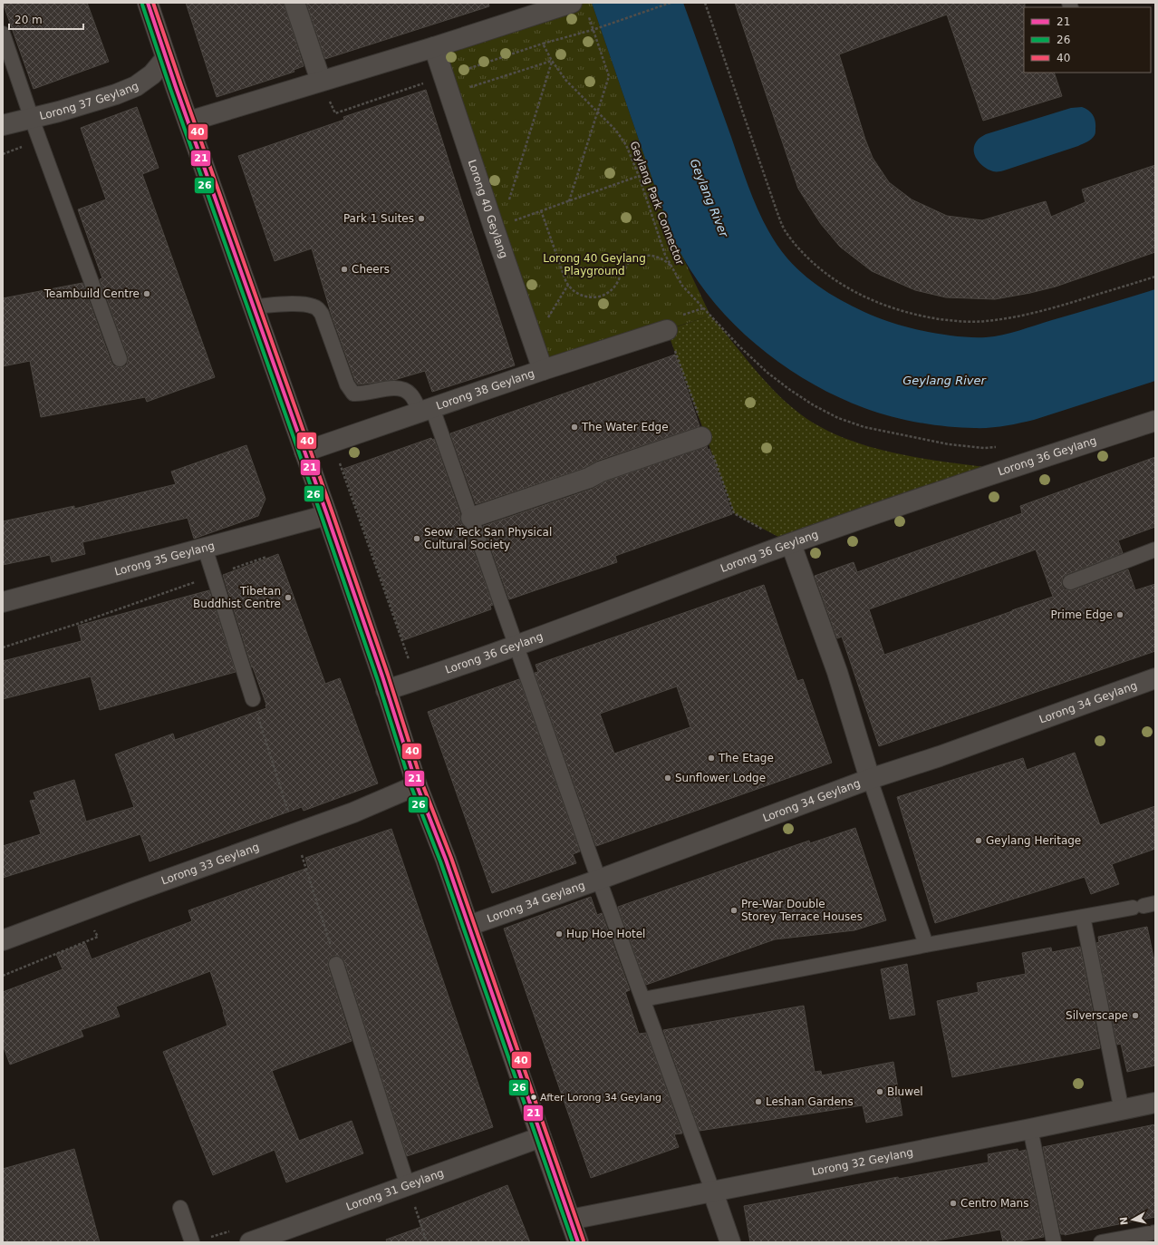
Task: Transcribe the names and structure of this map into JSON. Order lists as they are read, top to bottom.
{
  "streets": {
    "street": [
      "Lorong 37 Geylang",
      "Lorong 40 Geylang",
      "Lorong 38 Geylang",
      "Lorong 36 Geylang",
      "Lorong 35 Geylang",
      "Lorong 34 Geylang",
      "Lorong 33 Geylang",
      "Lorong 32 Geylang",
      "Lorong 31 Geylang"
    ],
    "path": ["Geylang Park Connector"]
  },
  "crossings": [
    ["Lorong 40 Geylang", "Lorong 38 Geylang"]
  ],
  "water": ["Geylang River"],
  "parks": ["Lorong 40 Geylang Playground"],
  "places": [
    "Park 1 Suites",
    "Cheers",
    "Teambuild Centre",
    "The Water Edge",
    "Seow Teck San Physical Cultural Society",
    "Tibetan Buddhist Centre",
    "Prime Edge",
    "The Etage",
    "Sunflower Lodge",
    "Geylang Heritage",
    "Pre-War Double Storey Terrace Houses",
    "Hup Hoe Hotel",
    "Silverscape",
    "Bluwel",
    "After Lorong 34 Geylang",
    "Leshan Gardens",
    "Centro Mans"
  ],
  "lines": ["transit line 21", "transit line 40", "transit line 26"],
  "legend": ["21", "26", "40"],
  "scale_bar": "20 m",
  "north": "left"
}
